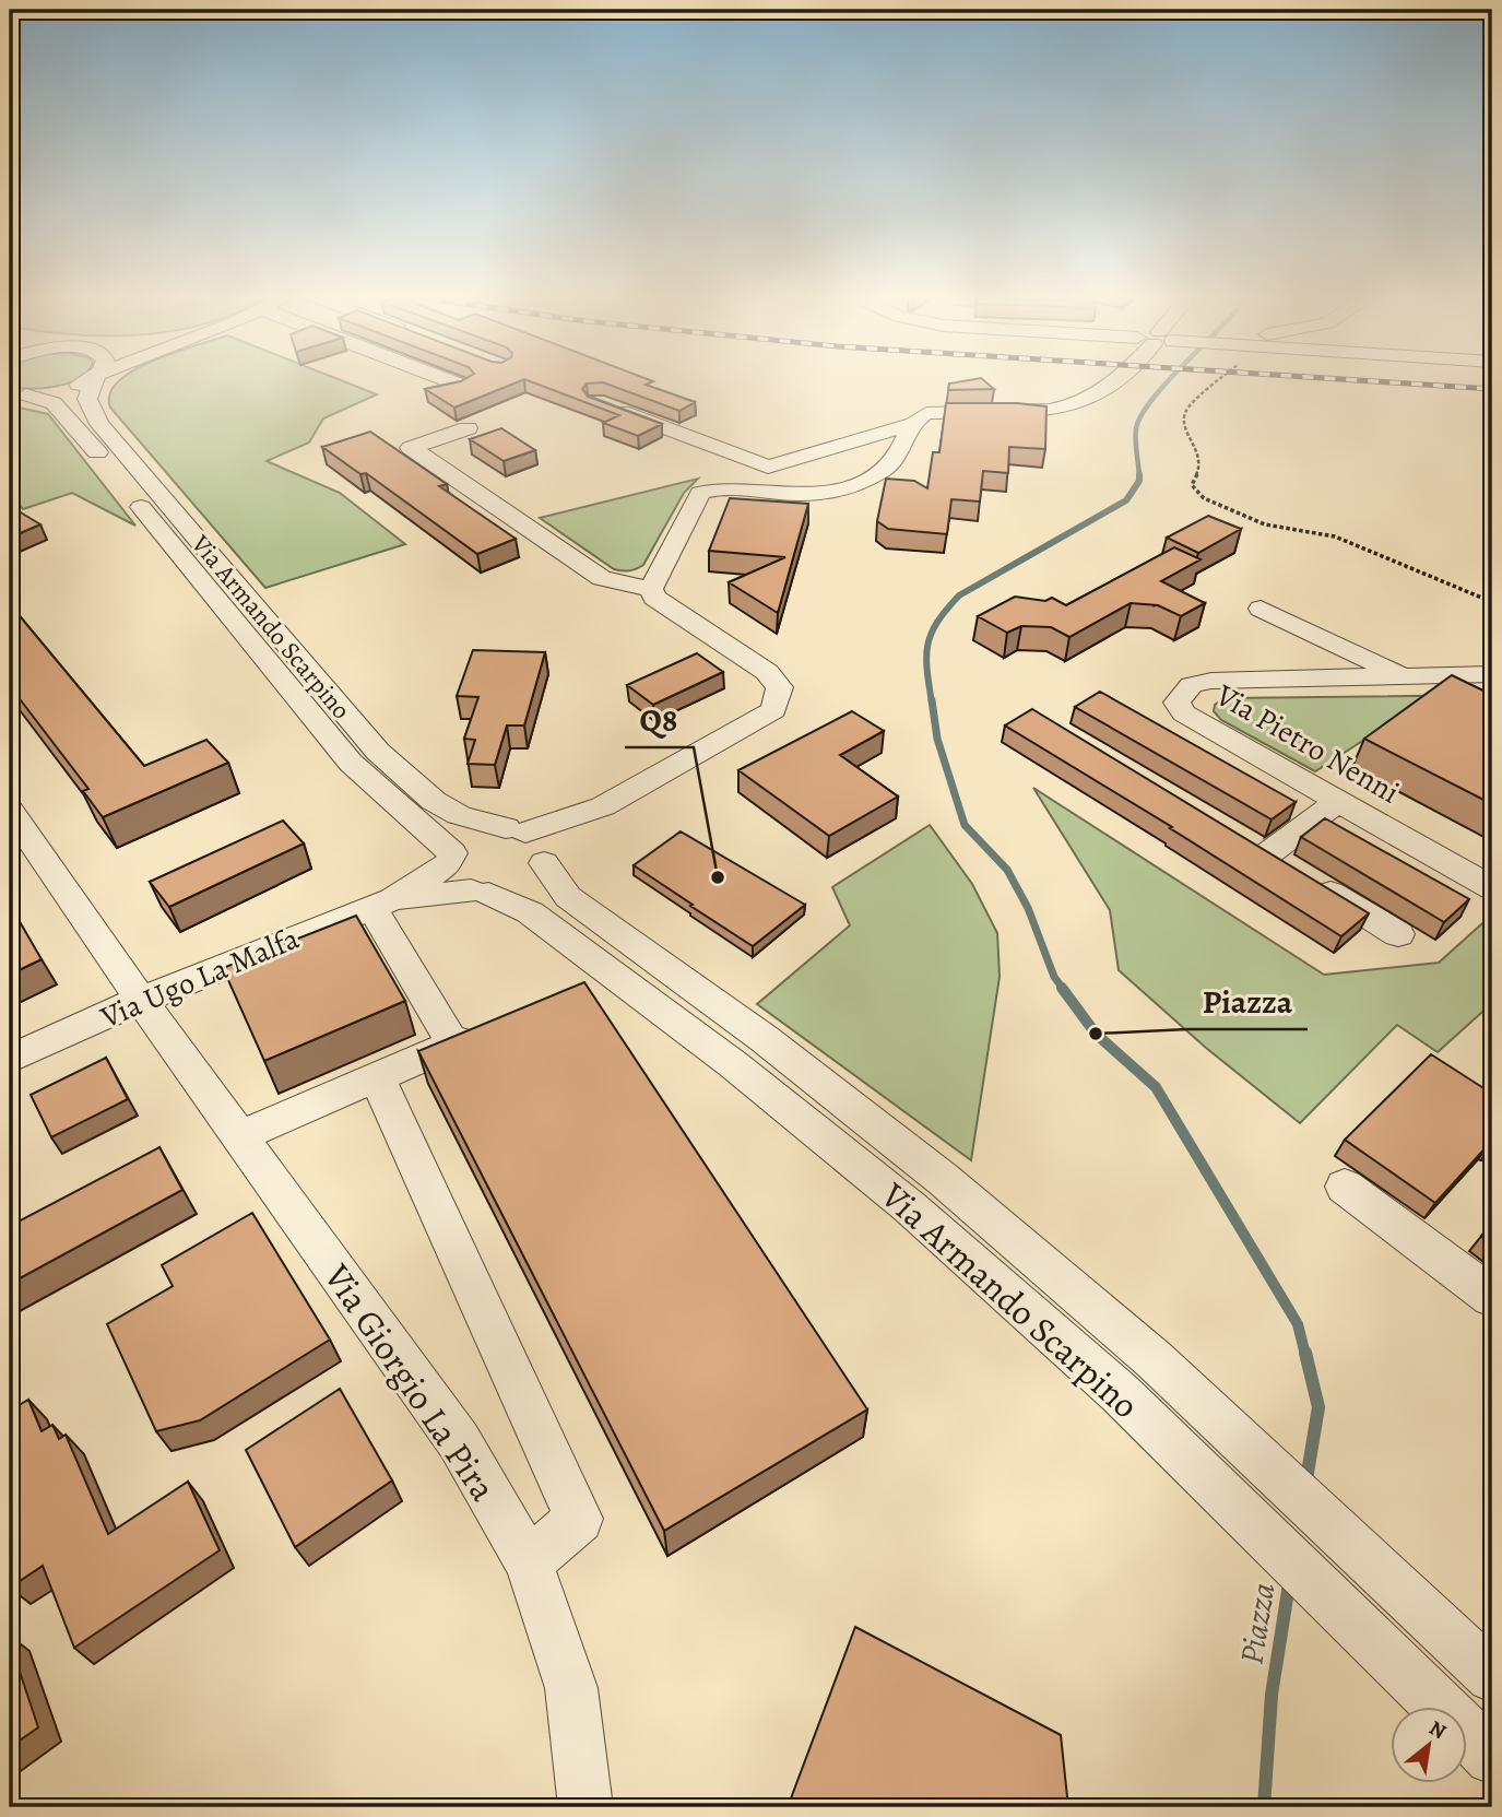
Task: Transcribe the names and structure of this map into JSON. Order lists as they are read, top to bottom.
{
  "streets": {
    "street": [
      "Via Armando Scarpino",
      "Via Pietro Nenni",
      "Via Ugo La Malfa",
      "Via Giorgio La Pira"
    ]
  },
  "crossings": [
    ["Via Armando Scarpino", "Via Ugo La Malfa"],
    ["Via Ugo La Malfa", "Via Giorgio La Pira"]
  ],
  "water": ["Piazza"],
  "places": ["Q8", "Piazza"],
  "north": "top right"
}
